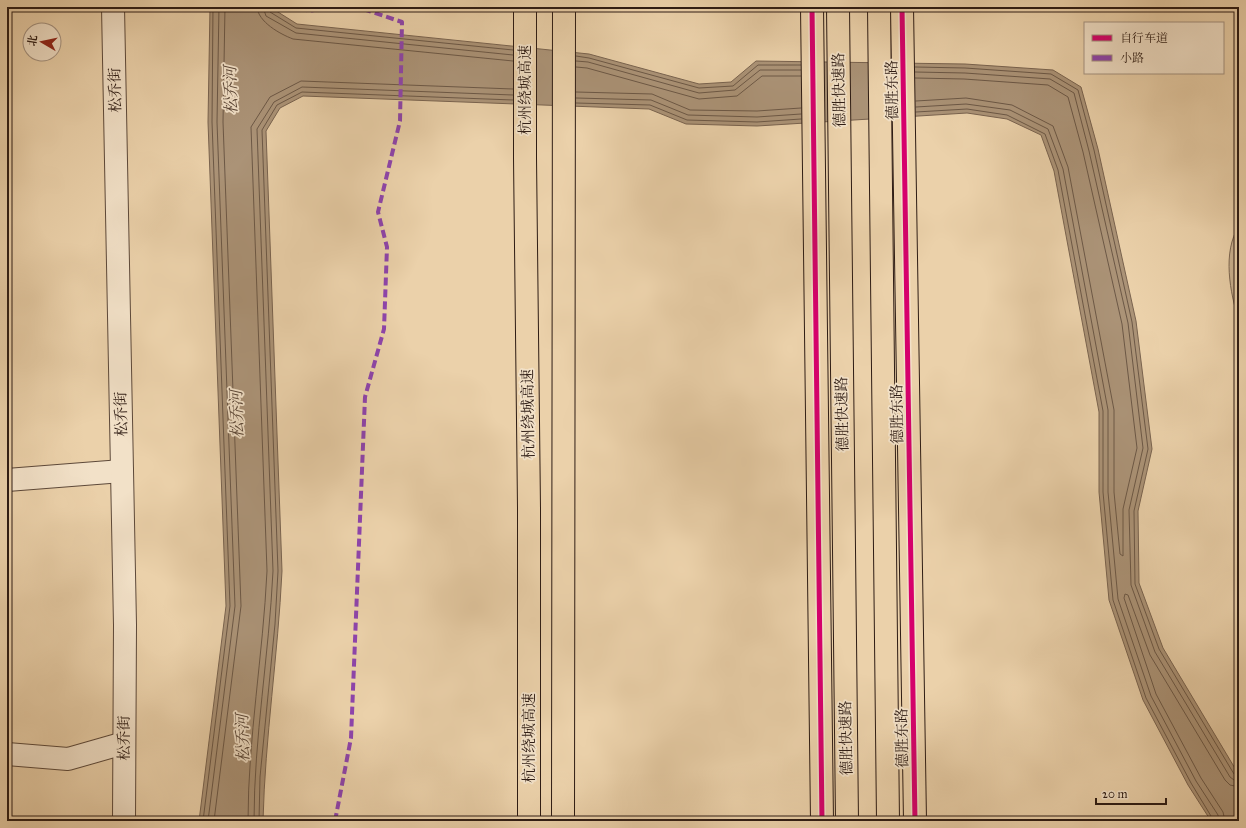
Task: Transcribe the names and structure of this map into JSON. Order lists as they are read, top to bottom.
{
  "streets": {
    "main road": ["杭州绕城高速", "德胜快速路", "德胜东路"],
    "street": ["松乔街"]
  },
  "water": ["松乔河"],
  "legend": ["自行车道", "小路"],
  "scale_bar": "20 m",
  "north": "left"
}
